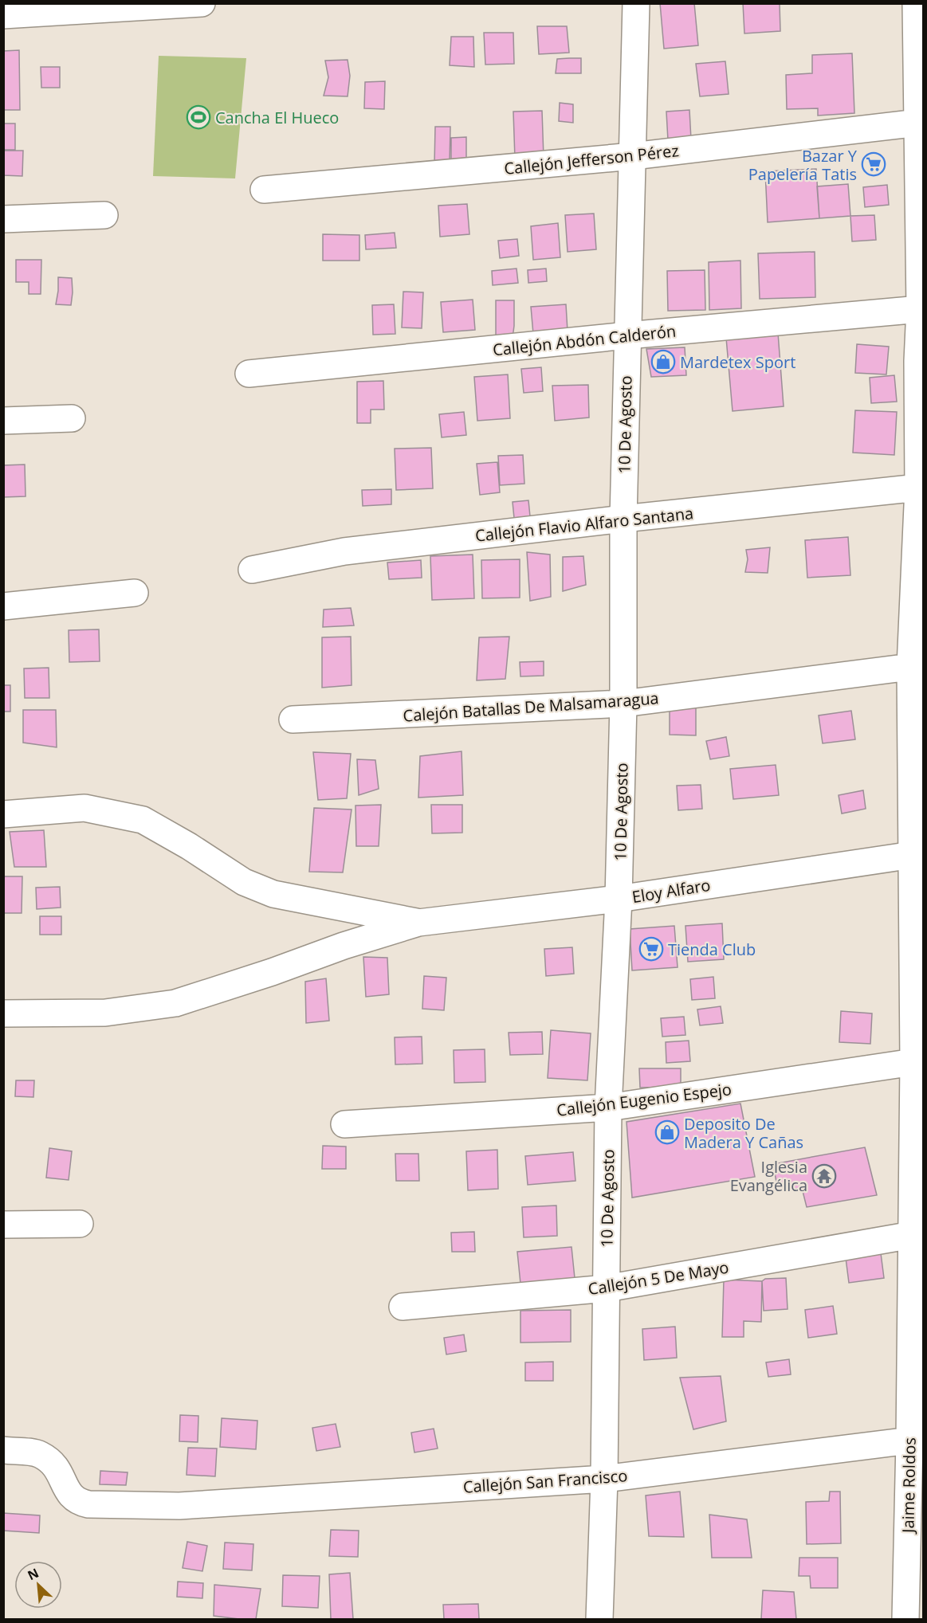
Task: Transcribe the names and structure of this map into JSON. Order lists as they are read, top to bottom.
{
  "streets": {
    "street": [
      "Callejón Jefferson Pérez",
      "Callejón Abdón Calderón",
      "10 De Agosto",
      "Callejón Flavio Alfaro Santana",
      "Calejón Batallas De Malsamaragua",
      "Eloy Alfaro",
      "Callejón Eugenio Espejo",
      "Callejón 5 De Mayo",
      "Callejón San Francisco",
      "Jaime Roldos"
    ]
  },
  "crossings": [
    ["Callejón Jefferson Pérez", "10 De Agosto"],
    ["Callejón Jefferson Pérez", "Jaime Roldos"],
    ["Callejón Abdón Calderón", "10 De Agosto"],
    ["Callejón Abdón Calderón", "Jaime Roldos"],
    ["10 De Agosto", "Callejón Flavio Alfaro Santana"],
    ["10 De Agosto", "Calejón Batallas De Malsamaragua"],
    ["10 De Agosto", "Eloy Alfaro"],
    ["10 De Agosto", "Callejón Eugenio Espejo"],
    ["10 De Agosto", "Callejón 5 De Mayo"],
    ["10 De Agosto", "Callejón San Francisco"],
    ["Callejón Flavio Alfaro Santana", "Jaime Roldos"],
    ["Calejón Batallas De Malsamaragua", "Jaime Roldos"],
    ["Eloy Alfaro", "Jaime Roldos"],
    ["Callejón Eugenio Espejo", "Jaime Roldos"],
    ["Callejón 5 De Mayo", "Jaime Roldos"],
    ["Callejón San Francisco", "Jaime Roldos"]
  ],
  "places": {
    "sports": ["Cancha El Hueco"],
    "supermarket": ["Bazar Y Papelería Tatis", "Tienda Club"],
    "shop": ["Mardetex Sport", "Deposito De Madera Y Cañas"],
    "temple": ["Iglesia Evangélica"]
  },
  "north": "top left"
}
